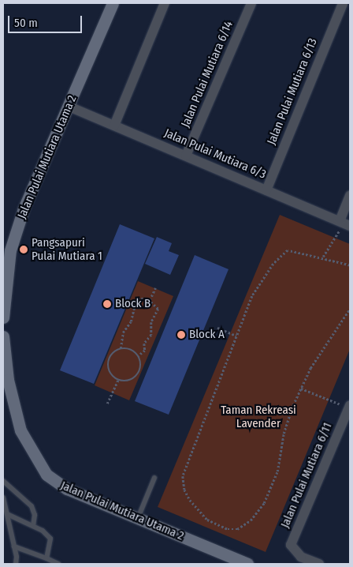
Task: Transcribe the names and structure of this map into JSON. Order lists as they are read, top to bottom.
{
  "streets": {
    "street": [
      "Jalan Pulai Mutiara 6/14",
      "Jalan Pulai Mutiara 6/13",
      "Jalan Pulai Mutiara 6/3",
      "Jalan Pulai Mutiara Utama 2",
      "Jalan Pulai Mutiara 6/11"
    ]
  },
  "crossings": [
    ["Jalan Pulai Mutiara 6/14", "Jalan Pulai Mutiara 6/3"],
    ["Jalan Pulai Mutiara 6/13", "Jalan Pulai Mutiara 6/3"],
    ["Jalan Pulai Mutiara 6/3", "Jalan Pulai Mutiara Utama 2"]
  ],
  "parks": ["Taman Rekreasi Lavender"],
  "places": ["Pangsapuri Pulai Mutiara 1", "Block B", "Block A"],
  "scale_bar": "50 m"
}
